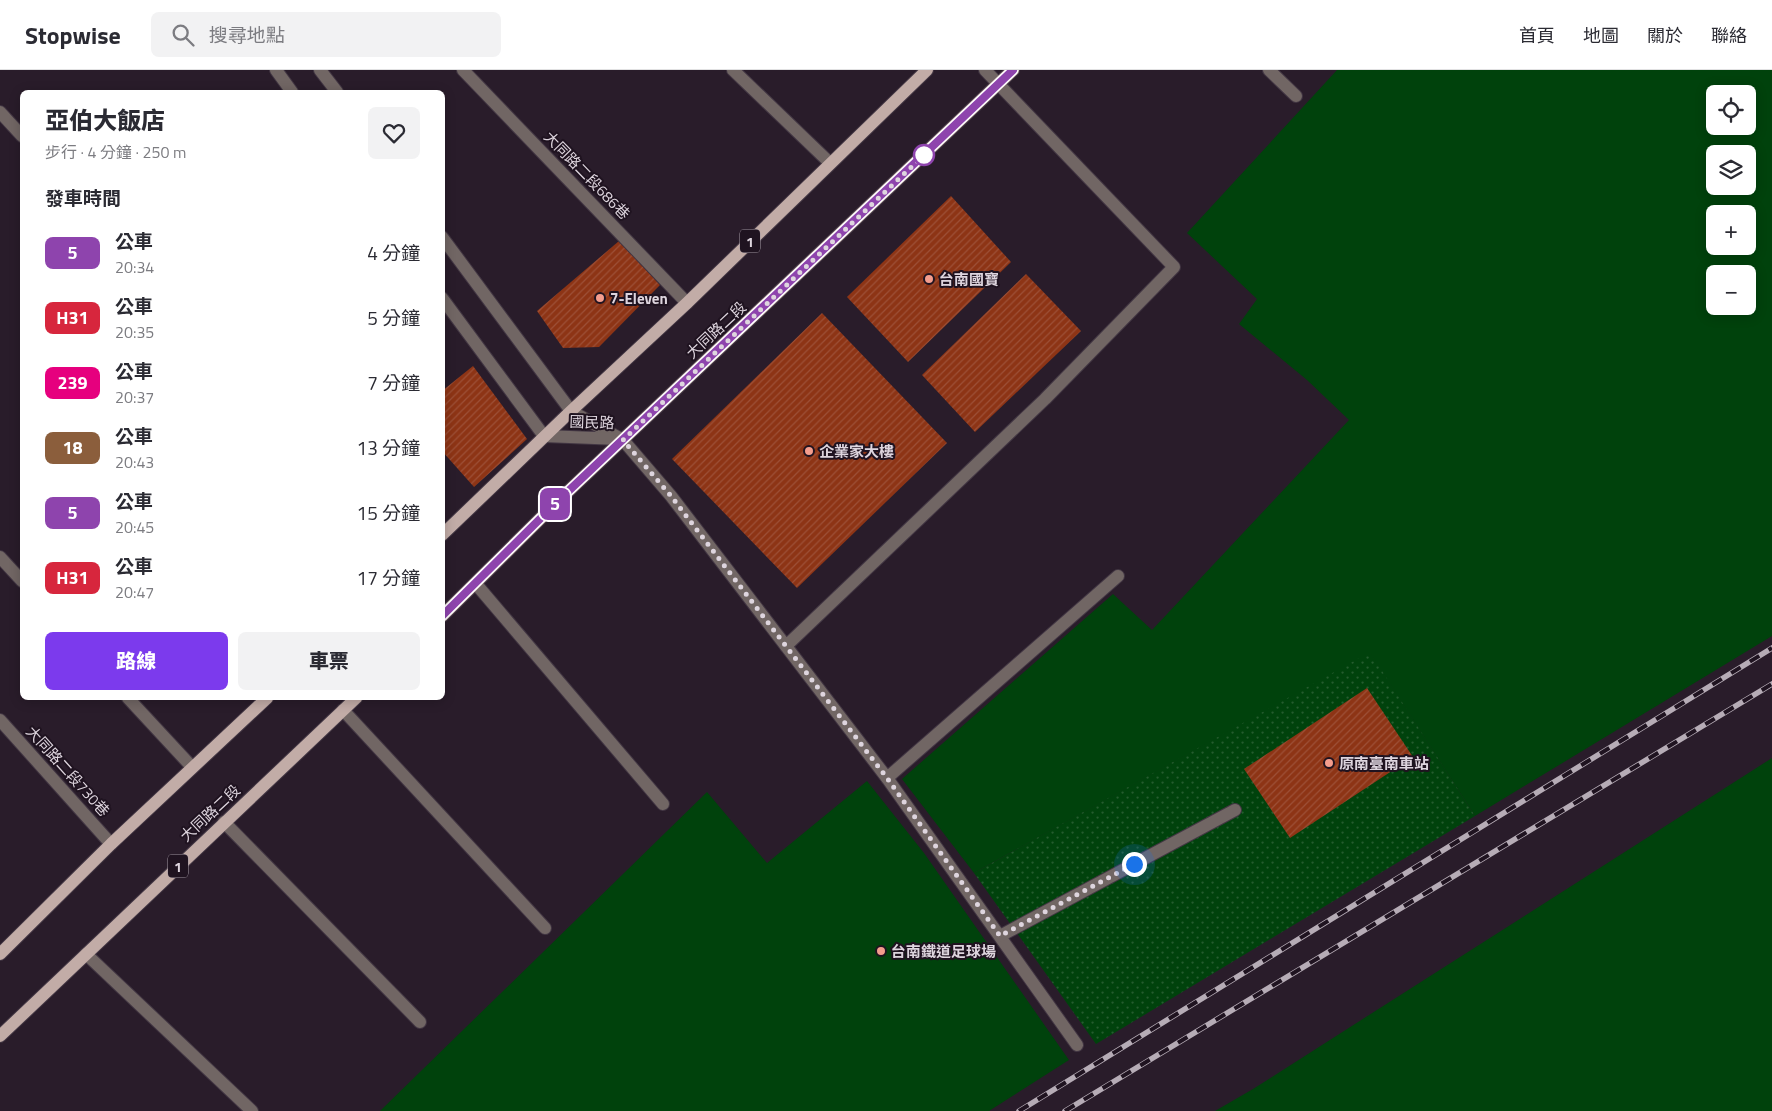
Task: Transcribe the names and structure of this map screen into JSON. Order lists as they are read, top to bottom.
{
  "streets": {
    "main road": ["1", "大同路二段"],
    "street": ["大同路二段686巷", "國民路", "大同路二段730巷"]
  },
  "crossings": [
    ["大同路二段686巷", "1"],
    ["1", "國民路"],
    ["大同路二段", "國民路"]
  ],
  "places": [
    "台南國寶",
    "7-Eleven",
    "企業家大樓",
    "原南臺南車站",
    "台南鐵道足球場"
  ],
  "lines": ["bus line 5"],
  "page": {
    "header": "Stopwise",
    "search": "搜尋地點",
    "nav": [
      "首頁",
      "地圖",
      "關於",
      "聯絡"
    ],
    "on_map": "5",
    "map_buttons": ["+", "−"],
    "heading": [
      ["亞伯大飯店", "步行 · 4 分鐘 · 250 m"],
      "發車時間"
    ],
    "list": [
      {
        "mark": "5",
        "name": "公車",
        "note": "20:34",
        "value": "4 分鐘"
      },
      {
        "mark": "H31",
        "name": "公車",
        "note": "20:35",
        "value": "5 分鐘"
      },
      {
        "mark": "239",
        "name": "公車",
        "note": "20:37",
        "value": "7 分鐘"
      },
      {
        "mark": "18",
        "name": "公車",
        "note": "20:43",
        "value": "13 分鐘"
      },
      {
        "mark": "5",
        "name": "公車",
        "note": "20:45",
        "value": "15 分鐘"
      },
      {
        "mark": "H31",
        "name": "公車",
        "note": "20:47",
        "value": "17 分鐘"
      }
    ],
    "buttons": ["路線", "車票"]
  }
}
